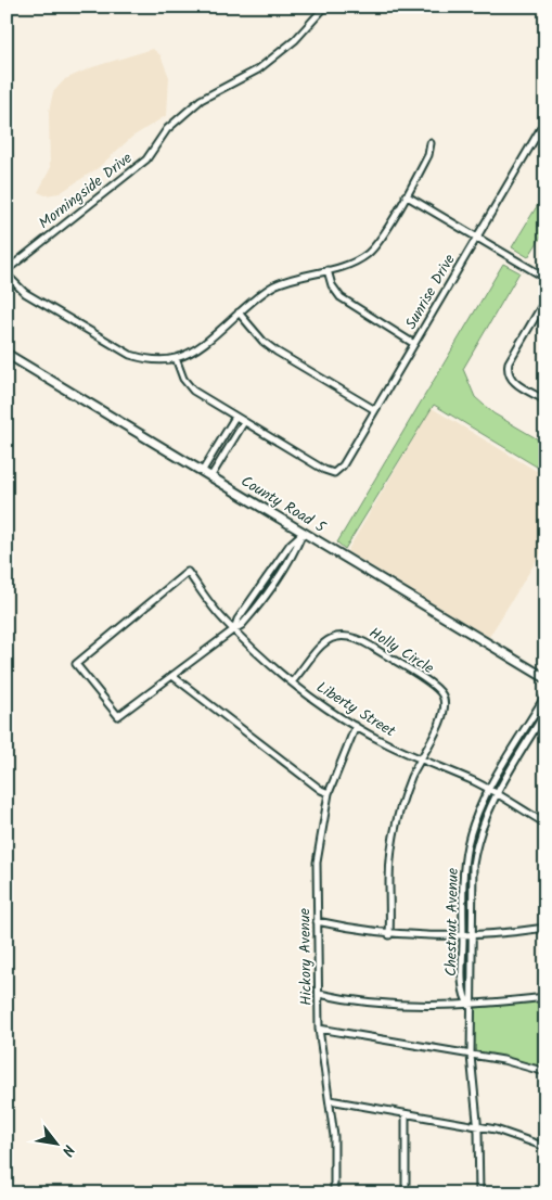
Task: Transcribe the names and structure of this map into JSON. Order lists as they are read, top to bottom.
{
  "streets": {
    "street": [
      "Morningside Drive",
      "Sunrise Drive",
      "County Road 5",
      "Holly Circle",
      "Liberty Street",
      "Chestnut Avenue",
      "Hickory Avenue"
    ]
  },
  "crossings": [
    ["Holly Circle", "Liberty Street"],
    ["Liberty Street", "Chestnut Avenue"],
    ["Liberty Street", "Hickory Avenue"]
  ],
  "north": "bottom right"
}
